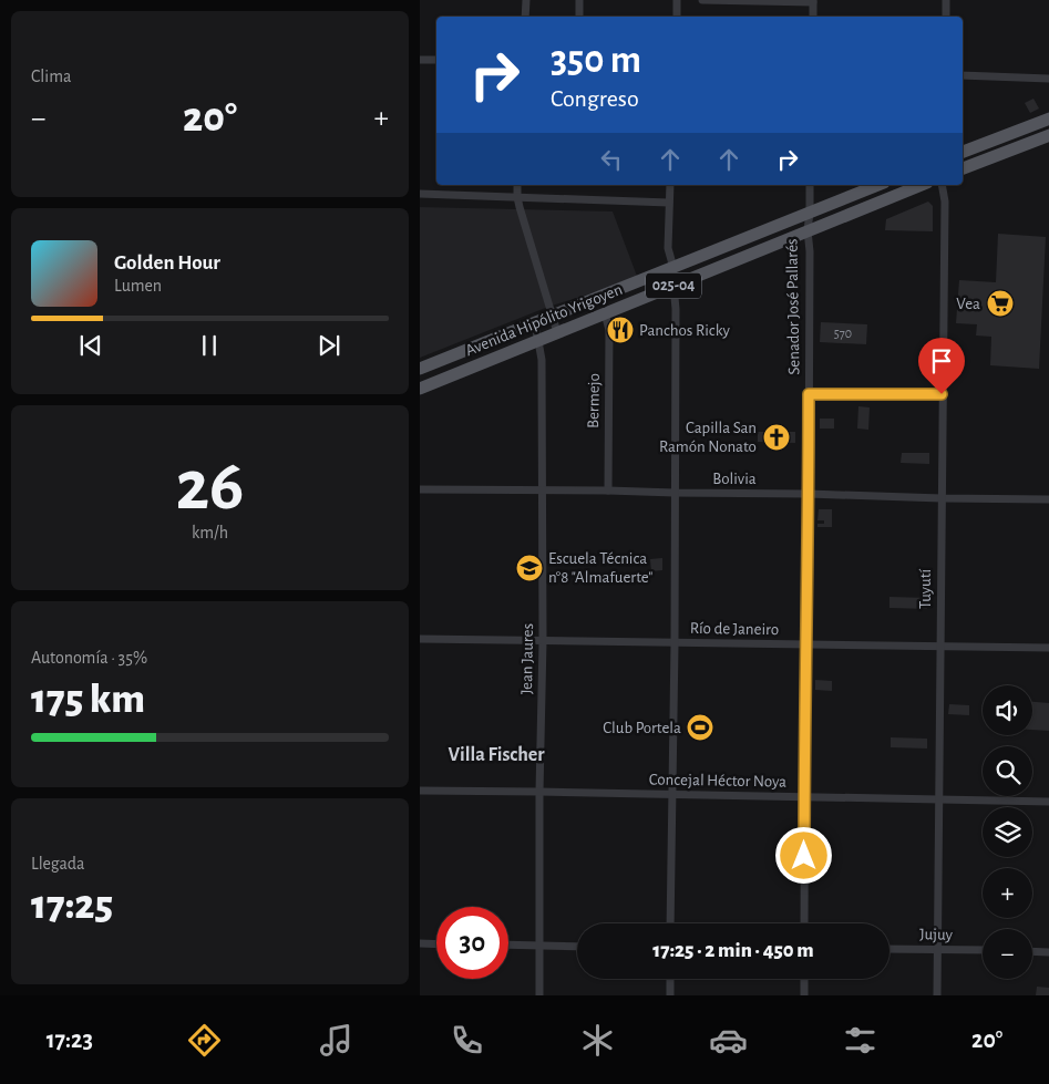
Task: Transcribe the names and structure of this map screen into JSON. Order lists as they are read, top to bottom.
{
  "streets": {
    "main road": ["025-04", "Avenida Hipólito Yrigoyen"],
    "street": [
      "Senador José Pallarés",
      "Bermejo",
      "Bolivia",
      "Tuyutí",
      "Río de Janeiro",
      "Jean Jaures",
      "Concejal Héctor Noya",
      "Jujuy"
    ]
  },
  "crossings": [
    ["Senador José Pallarés", "Avenida Hipólito Yrigoyen"],
    ["Senador José Pallarés", "Bolivia"],
    ["Senador José Pallarés", "Río de Janeiro"],
    ["Senador José Pallarés", "Concejal Héctor Noya"],
    ["Avenida Hipólito Yrigoyen", "Bermejo"],
    ["Avenida Hipólito Yrigoyen", "Jean Jaures"],
    ["Bermejo", "Bolivia"],
    ["Bolivia", "Tuyutí"],
    ["Bolivia", "Jean Jaures"],
    ["Tuyutí", "Río de Janeiro"],
    ["Tuyutí", "Concejal Héctor Noya"],
    ["Tuyutí", "Jujuy"],
    ["Río de Janeiro", "Jean Jaures"],
    ["Jean Jaures", "Concejal Héctor Noya"]
  ],
  "districts": ["Villa Fischer"],
  "places": {
    "supermarket": ["Vea"],
    "restaurant": ["Panchos Ricky"],
    "church": ["Capilla San Ramón Nonato"],
    "school or university": ["Escuela Técnica n°8 \"Almafuerte\""],
    "sports": ["Club Portela"]
  },
  "house_numbers": ["570"],
  "page": {
    "tile": [
      "Clima",
      ["26", "km/h"],
      ["Autonomía · 35%", "175 km"],
      ["Llegada", "17:25"]
    ],
    "turn": ["350 m", "Congreso"],
    "heat": ["−", "20°", "+"],
    "song": ["Golden Hour", "Lumen"],
    "map_buttons": ["+", "−"],
    "limit": "30",
    "trip": "17:25 · 2 min · 450 m",
    "tabs": ["17:23", "20°"]
  }
}
